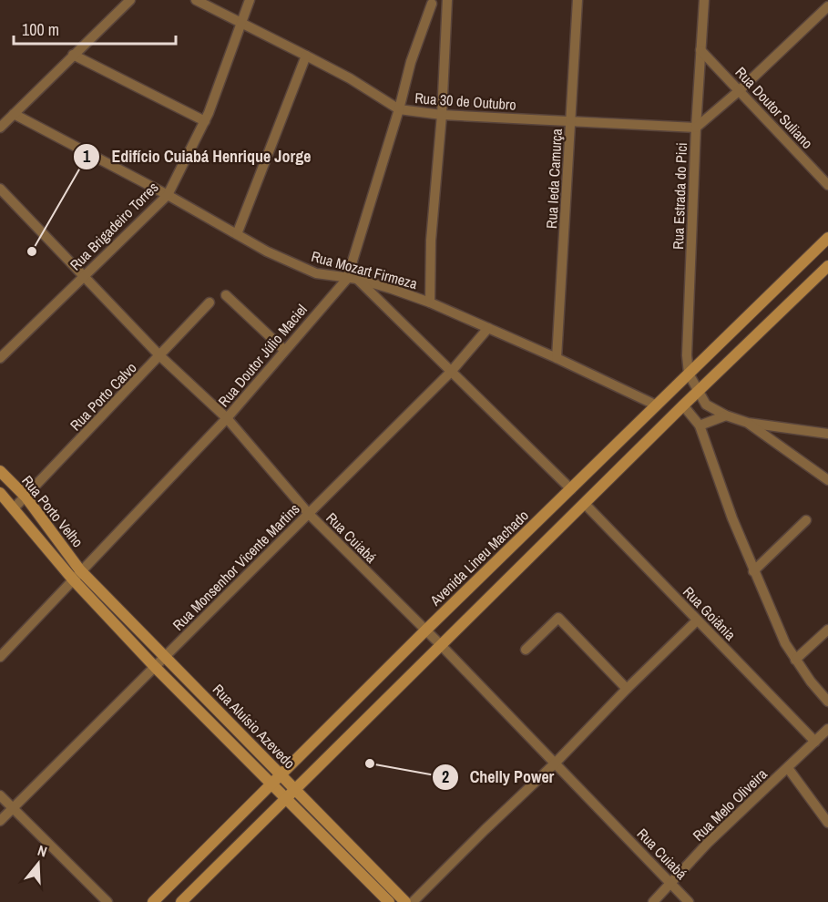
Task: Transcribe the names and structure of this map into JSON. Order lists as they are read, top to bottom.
{
  "streets": {
    "street": [
      "Rua 30 de Outubro",
      "Rua Doutor Suliano",
      "Rua Ieda Camurça",
      "Rua Estrada do Pici",
      "Rua Brigadeiro Torres",
      "Rua Mozart Firmeza",
      "Rua Doutor Júlio Maciel",
      "Rua Porto Calvo",
      "Rua Porto Velho",
      "Rua Cuiabá",
      "Avenida Lineu Machado",
      "Rua Monsenhor Vicente Martins",
      "Rua Goiânia",
      "Rua Aluísio Azevedo",
      "Rua Melo Oliveira"
    ]
  },
  "crossings": [
    ["Rua 30 de Outubro", "Rua Ieda Camurça"],
    ["Rua 30 de Outubro", "Rua Estrada do Pici"],
    ["Rua 30 de Outubro", "Rua Brigadeiro Torres"],
    ["Rua 30 de Outubro", "Rua Doutor Júlio Maciel"],
    ["Rua Doutor Suliano", "Rua Estrada do Pici"],
    ["Rua Ieda Camurça", "Rua Mozart Firmeza"],
    ["Rua Estrada do Pici", "Avenida Lineu Machado"],
    ["Rua Brigadeiro Torres", "Rua Mozart Firmeza"],
    ["Rua Brigadeiro Torres", "Rua Cuiabá"],
    ["Rua Mozart Firmeza", "Rua Doutor Júlio Maciel"],
    ["Rua Mozart Firmeza", "Avenida Lineu Machado"],
    ["Rua Mozart Firmeza", "Rua Monsenhor Vicente Martins"],
    ["Rua Doutor Júlio Maciel", "Rua Porto Velho"],
    ["Rua Doutor Júlio Maciel", "Rua Cuiabá"],
    ["Rua Doutor Júlio Maciel", "Rua Aluísio Azevedo"],
    ["Rua Porto Calvo", "Rua Porto Velho"],
    ["Rua Porto Calvo", "Rua Cuiabá"],
    ["Rua Porto Velho", "Rua Aluísio Azevedo"],
    ["Rua Cuiabá", "Avenida Lineu Machado"],
    ["Rua Cuiabá", "Rua Monsenhor Vicente Martins"],
    ["Rua Cuiabá", "Rua Melo Oliveira"],
    ["Avenida Lineu Machado", "Rua Aluísio Azevedo"],
    ["Rua Monsenhor Vicente Martins", "Rua Aluísio Azevedo"],
    ["Rua Goiânia", "Rua Melo Oliveira"]
  ],
  "places": ["Edifício Cuiabá Henrique Jorge", "Chelly Power"],
  "scale_bar": "100 m",
  "north": "top"
}
